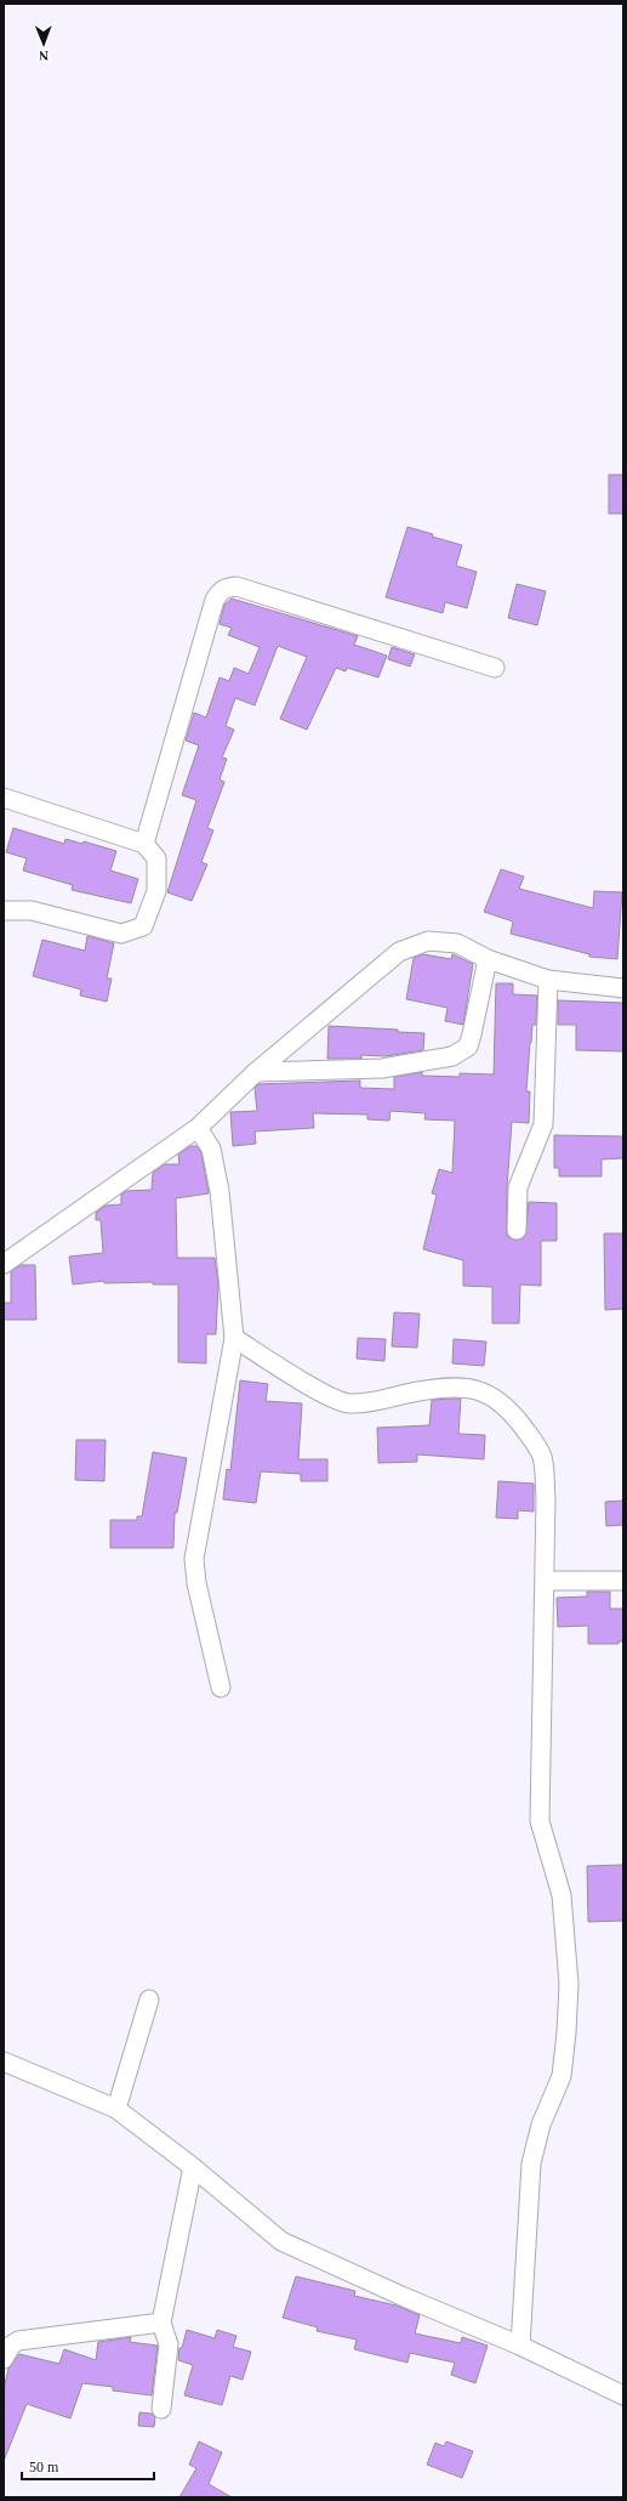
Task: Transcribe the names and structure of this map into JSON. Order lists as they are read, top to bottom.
{
  "scale_bar": "50 m",
  "north": "bottom"
}
